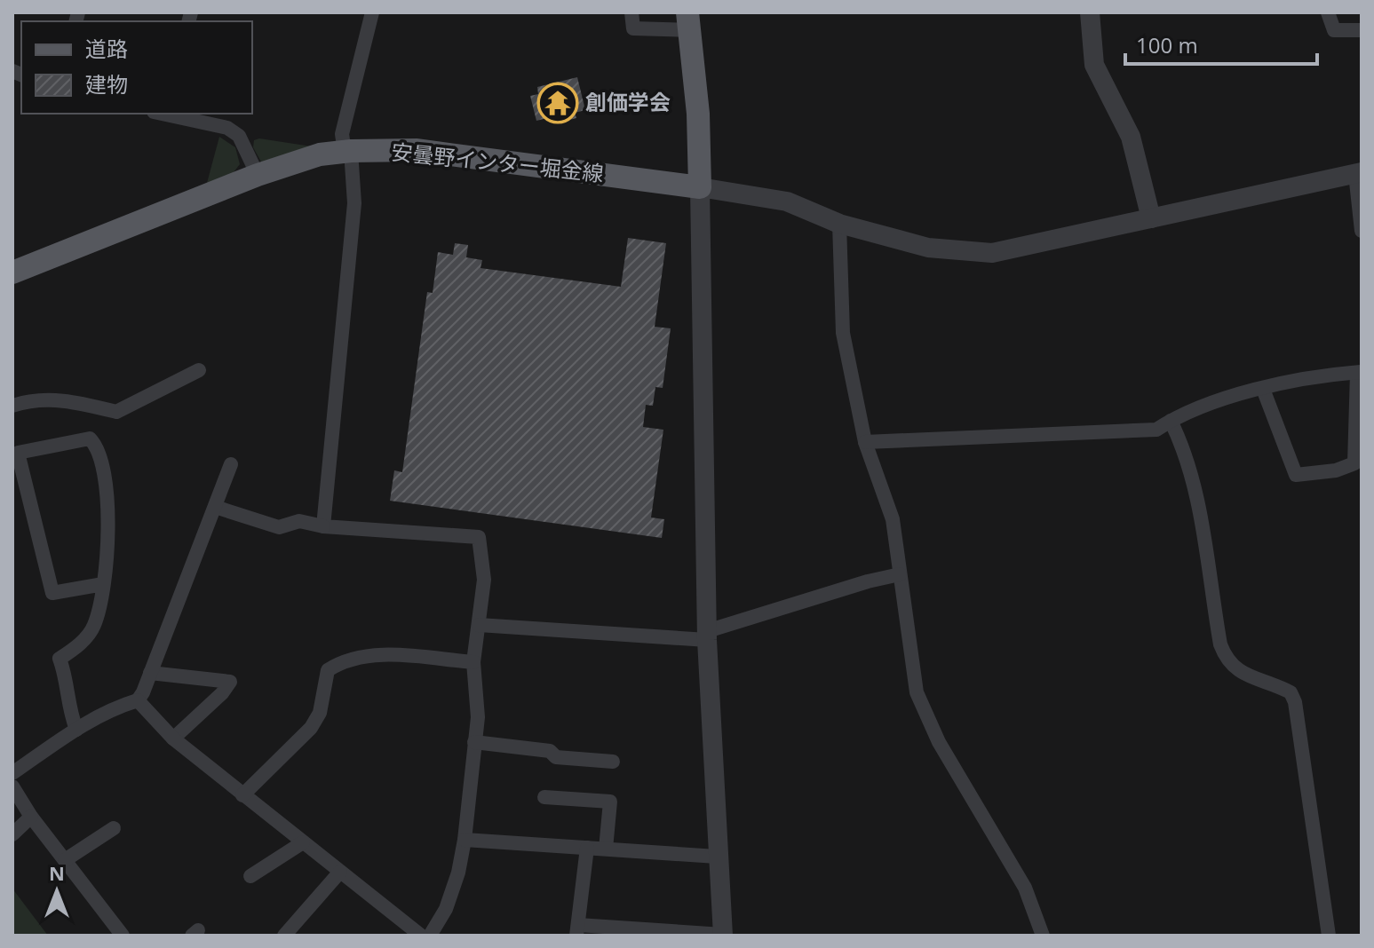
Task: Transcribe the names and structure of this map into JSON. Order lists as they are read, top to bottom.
{
  "streets": {
    "main road": ["安曇野インター堀金線"]
  },
  "places": {
    "temple": ["創価学会"]
  },
  "legend": ["道路", "建物"],
  "scale_bar": "100 m",
  "north": "top"
}
